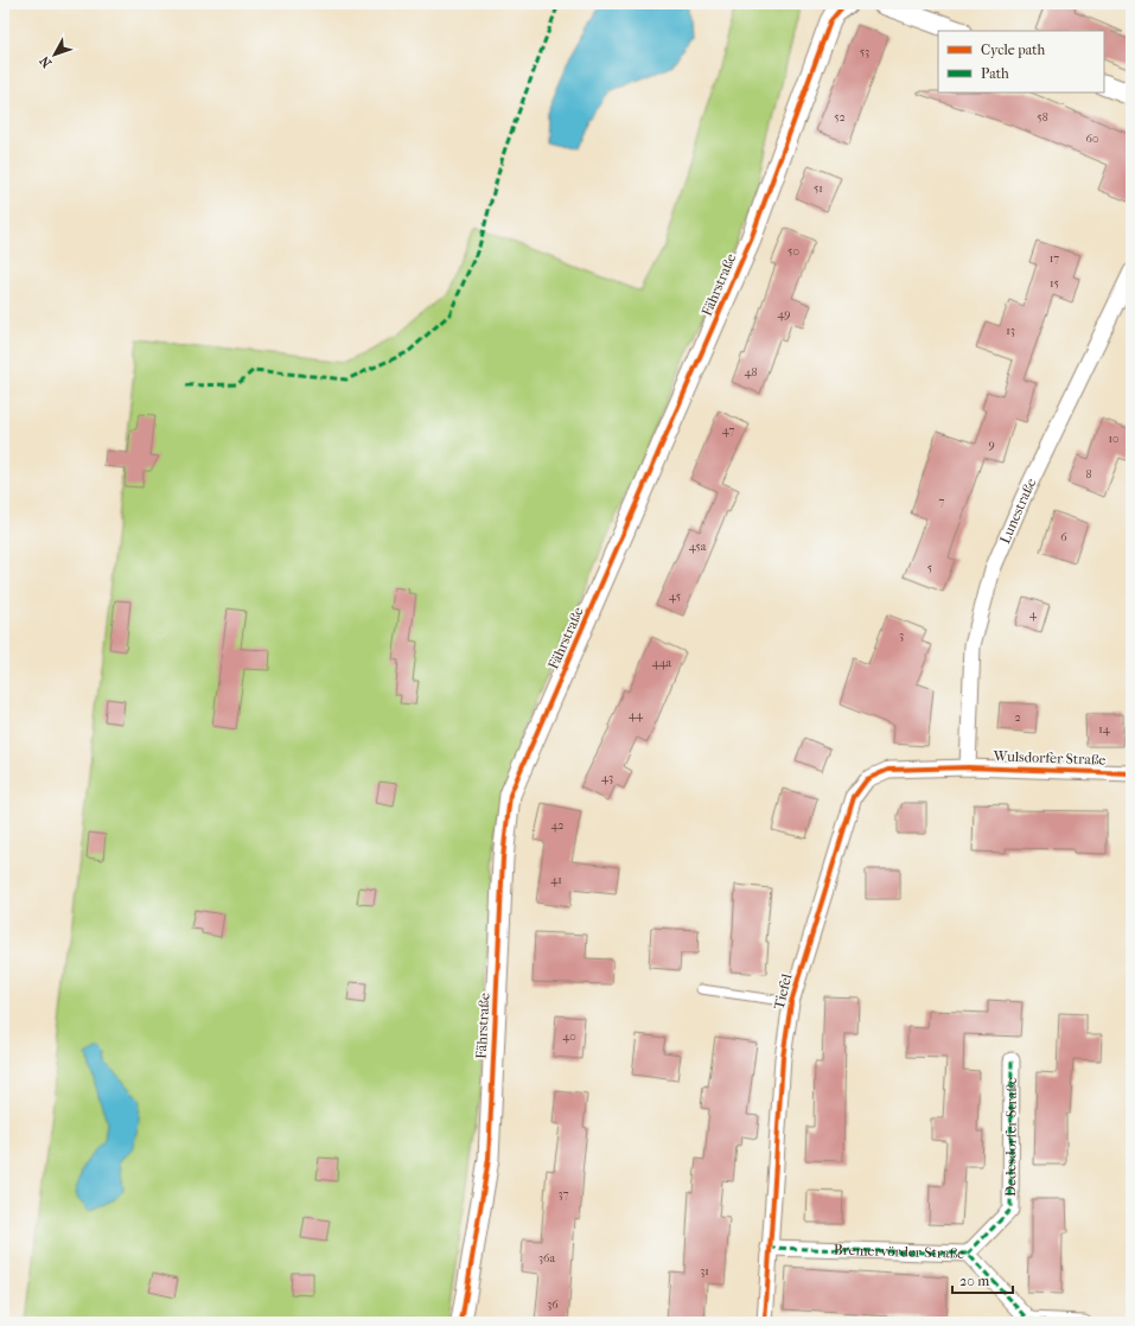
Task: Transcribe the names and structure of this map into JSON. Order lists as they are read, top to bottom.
{
  "streets": {
    "street": [
      "Fährstraße",
      "Lunestraße",
      "Wulsdorfer Straße",
      "Tiefel",
      "Dedesdorfer Straße",
      "Bremervörder Straße"
    ]
  },
  "crossings": [
    ["Lunestraße", "Wulsdorfer Straße"],
    ["Lunestraße", "Tiefel"],
    ["Wulsdorfer Straße", "Tiefel"],
    ["Tiefel", "Bremervörder Straße"],
    ["Dedesdorfer Straße", "Bremervörder Straße"]
  ],
  "house_numbers": [
    "53",
    "52",
    "58",
    "60",
    "51",
    "50",
    "17",
    "15",
    "49",
    "13",
    "48",
    "47",
    "10",
    "9",
    "8",
    "7",
    "6",
    "45a",
    "5",
    "45",
    "4",
    "3",
    "44a",
    "44",
    "2",
    "14",
    "43",
    "42",
    "41",
    "40",
    "37",
    "36a",
    "31",
    "36"
  ],
  "legend": ["Cycle path", "Path"],
  "scale_bar": "20 m",
  "north": "bottom left"
}
